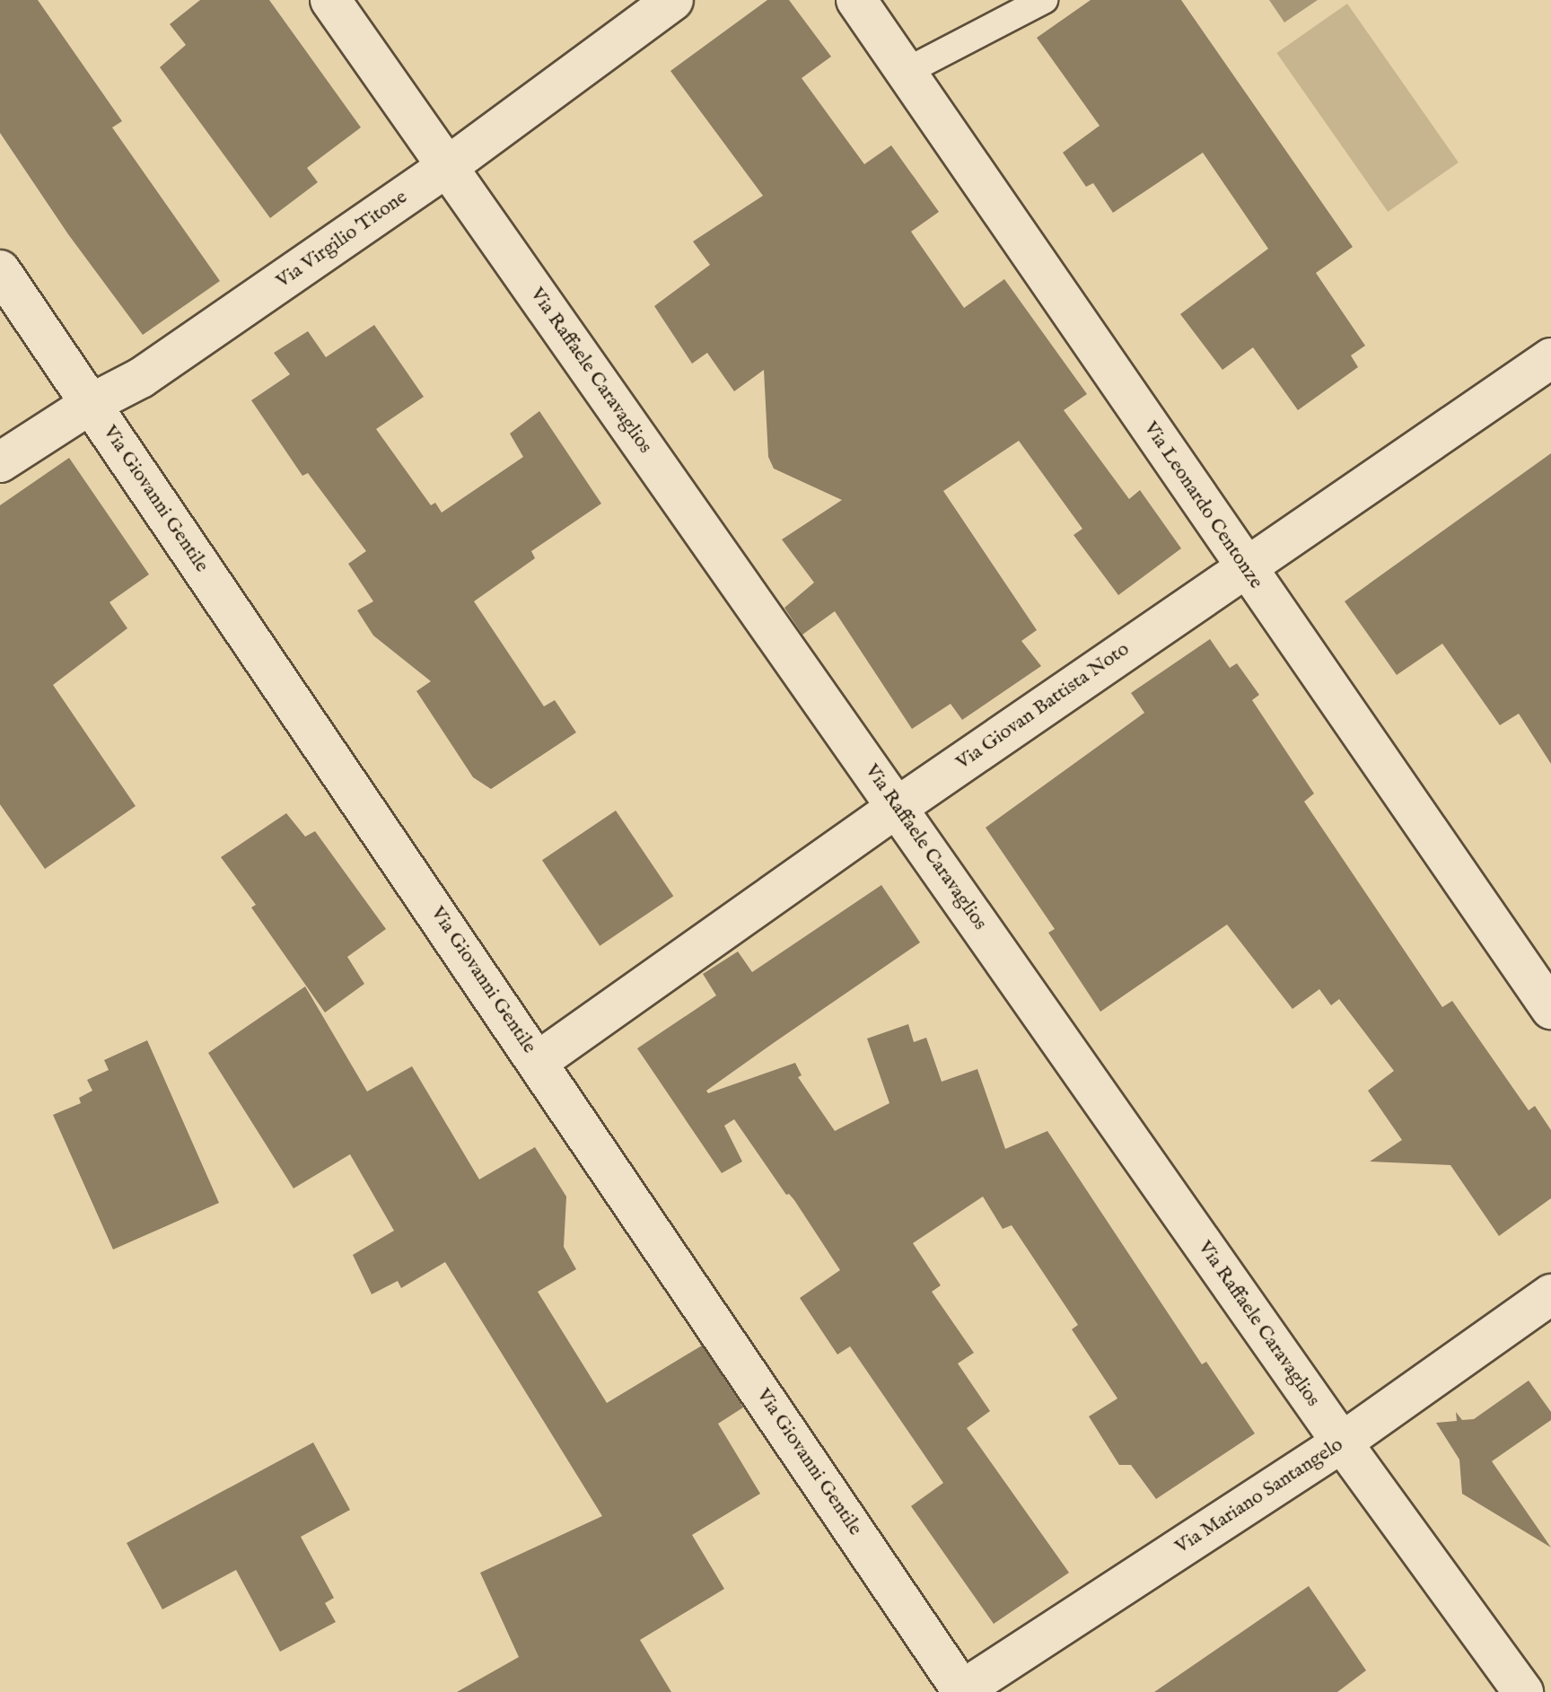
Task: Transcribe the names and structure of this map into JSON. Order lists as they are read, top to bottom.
{
  "streets": {
    "street": [
      "Via Virgilio Titone",
      "Via Raffaele Caravaglios",
      "Via Giovanni Gentile",
      "Via Leonardo Centonze",
      "Via Giovan Battista Noto",
      "Via Mariano Santangelo"
    ]
  },
  "crossings": [
    ["Via Virgilio Titone", "Via Raffaele Caravaglios"],
    ["Via Virgilio Titone", "Via Giovanni Gentile"],
    ["Via Raffaele Caravaglios", "Via Giovan Battista Noto"],
    ["Via Raffaele Caravaglios", "Via Mariano Santangelo"],
    ["Via Giovanni Gentile", "Via Giovan Battista Noto"],
    ["Via Giovanni Gentile", "Via Mariano Santangelo"],
    ["Via Leonardo Centonze", "Via Giovan Battista Noto"]
  ]
}
